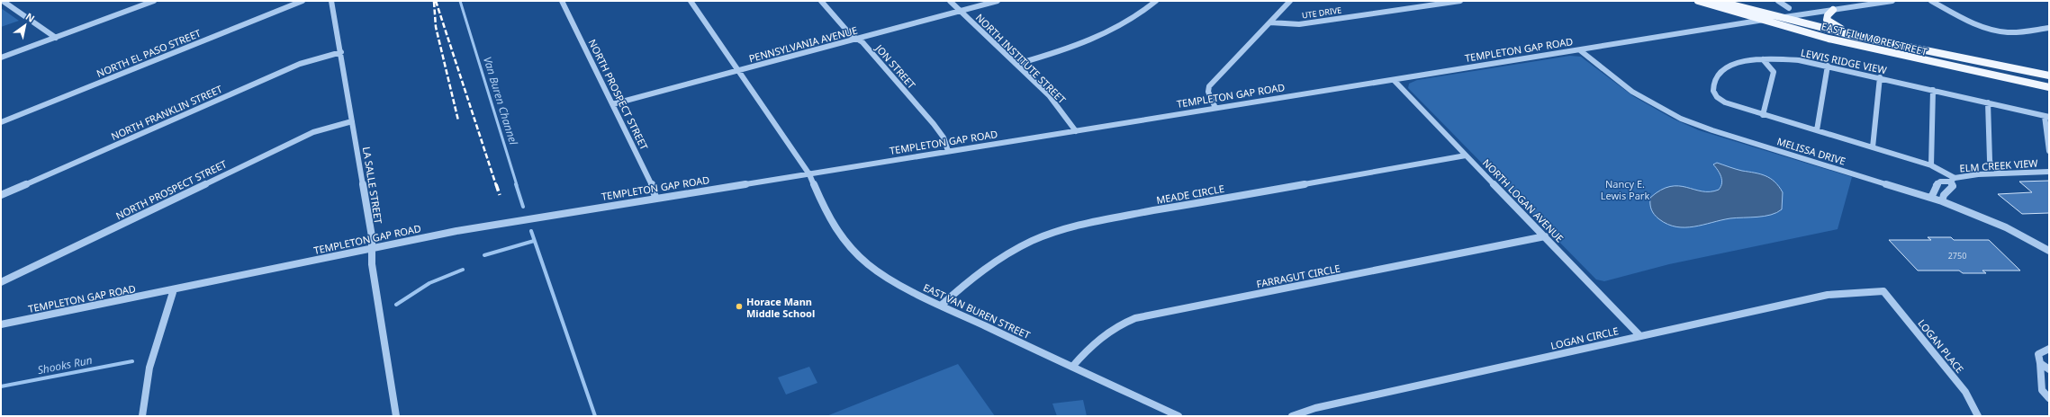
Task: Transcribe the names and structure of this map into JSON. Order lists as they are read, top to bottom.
{
  "streets": {
    "main road": ["EAST FILLMORE STREET"],
    "street": [
      "UTE DRIVE",
      "PENNSYLVANIA AVENUE",
      "TEMPLETON GAP ROAD",
      "NORTH EL PASO STREET",
      "NORTH INSTITUTE STREET",
      "LEWIS RIDGE VIEW",
      "JON STREET",
      "NORTH PROSPECT STREET",
      "NORTH FRANKLIN STREET",
      "MELISSA DRIVE",
      "ELM CREEK VIEW",
      "LA SALLE STREET",
      "MEADE CIRCLE",
      "NORTH LOGAN AVENUE",
      "FARRAGUT CIRCLE",
      "EAST VAN BUREN STREET",
      "LOGAN CIRCLE",
      "LOGAN PLACE"
    ]
  },
  "crossings": [
    ["EAST FILLMORE STREET", "TEMPLETON GAP ROAD"],
    ["PENNSYLVANIA AVENUE", "NORTH INSTITUTE STREET"],
    ["PENNSYLVANIA AVENUE", "JON STREET"],
    ["PENNSYLVANIA AVENUE", "NORTH PROSPECT STREET"],
    ["PENNSYLVANIA AVENUE", "EAST VAN BUREN STREET"],
    ["TEMPLETON GAP ROAD", "NORTH INSTITUTE STREET"],
    ["TEMPLETON GAP ROAD", "JON STREET"],
    ["TEMPLETON GAP ROAD", "NORTH PROSPECT STREET"],
    ["TEMPLETON GAP ROAD", "MELISSA DRIVE"],
    ["TEMPLETON GAP ROAD", "LA SALLE STREET"],
    ["TEMPLETON GAP ROAD", "NORTH LOGAN AVENUE"],
    ["TEMPLETON GAP ROAD", "EAST VAN BUREN STREET"],
    ["LEWIS RIDGE VIEW", "ELM CREEK VIEW"],
    ["NORTH PROSPECT STREET", "LA SALLE STREET"],
    ["NORTH FRANKLIN STREET", "LA SALLE STREET"],
    ["MELISSA DRIVE", "ELM CREEK VIEW"],
    ["MEADE CIRCLE", "NORTH LOGAN AVENUE"],
    ["MEADE CIRCLE", "EAST VAN BUREN STREET"],
    ["NORTH LOGAN AVENUE", "FARRAGUT CIRCLE"],
    ["NORTH LOGAN AVENUE", "LOGAN CIRCLE"],
    ["FARRAGUT CIRCLE", "EAST VAN BUREN STREET"],
    ["LOGAN CIRCLE", "LOGAN PLACE"]
  ],
  "water": ["Van Buren Channel", "Shooks Run"],
  "parks": ["Nancy E. Lewis Park"],
  "places": ["Horace Mann Middle School"],
  "house_numbers": ["2750"],
  "north": "top right"
}
